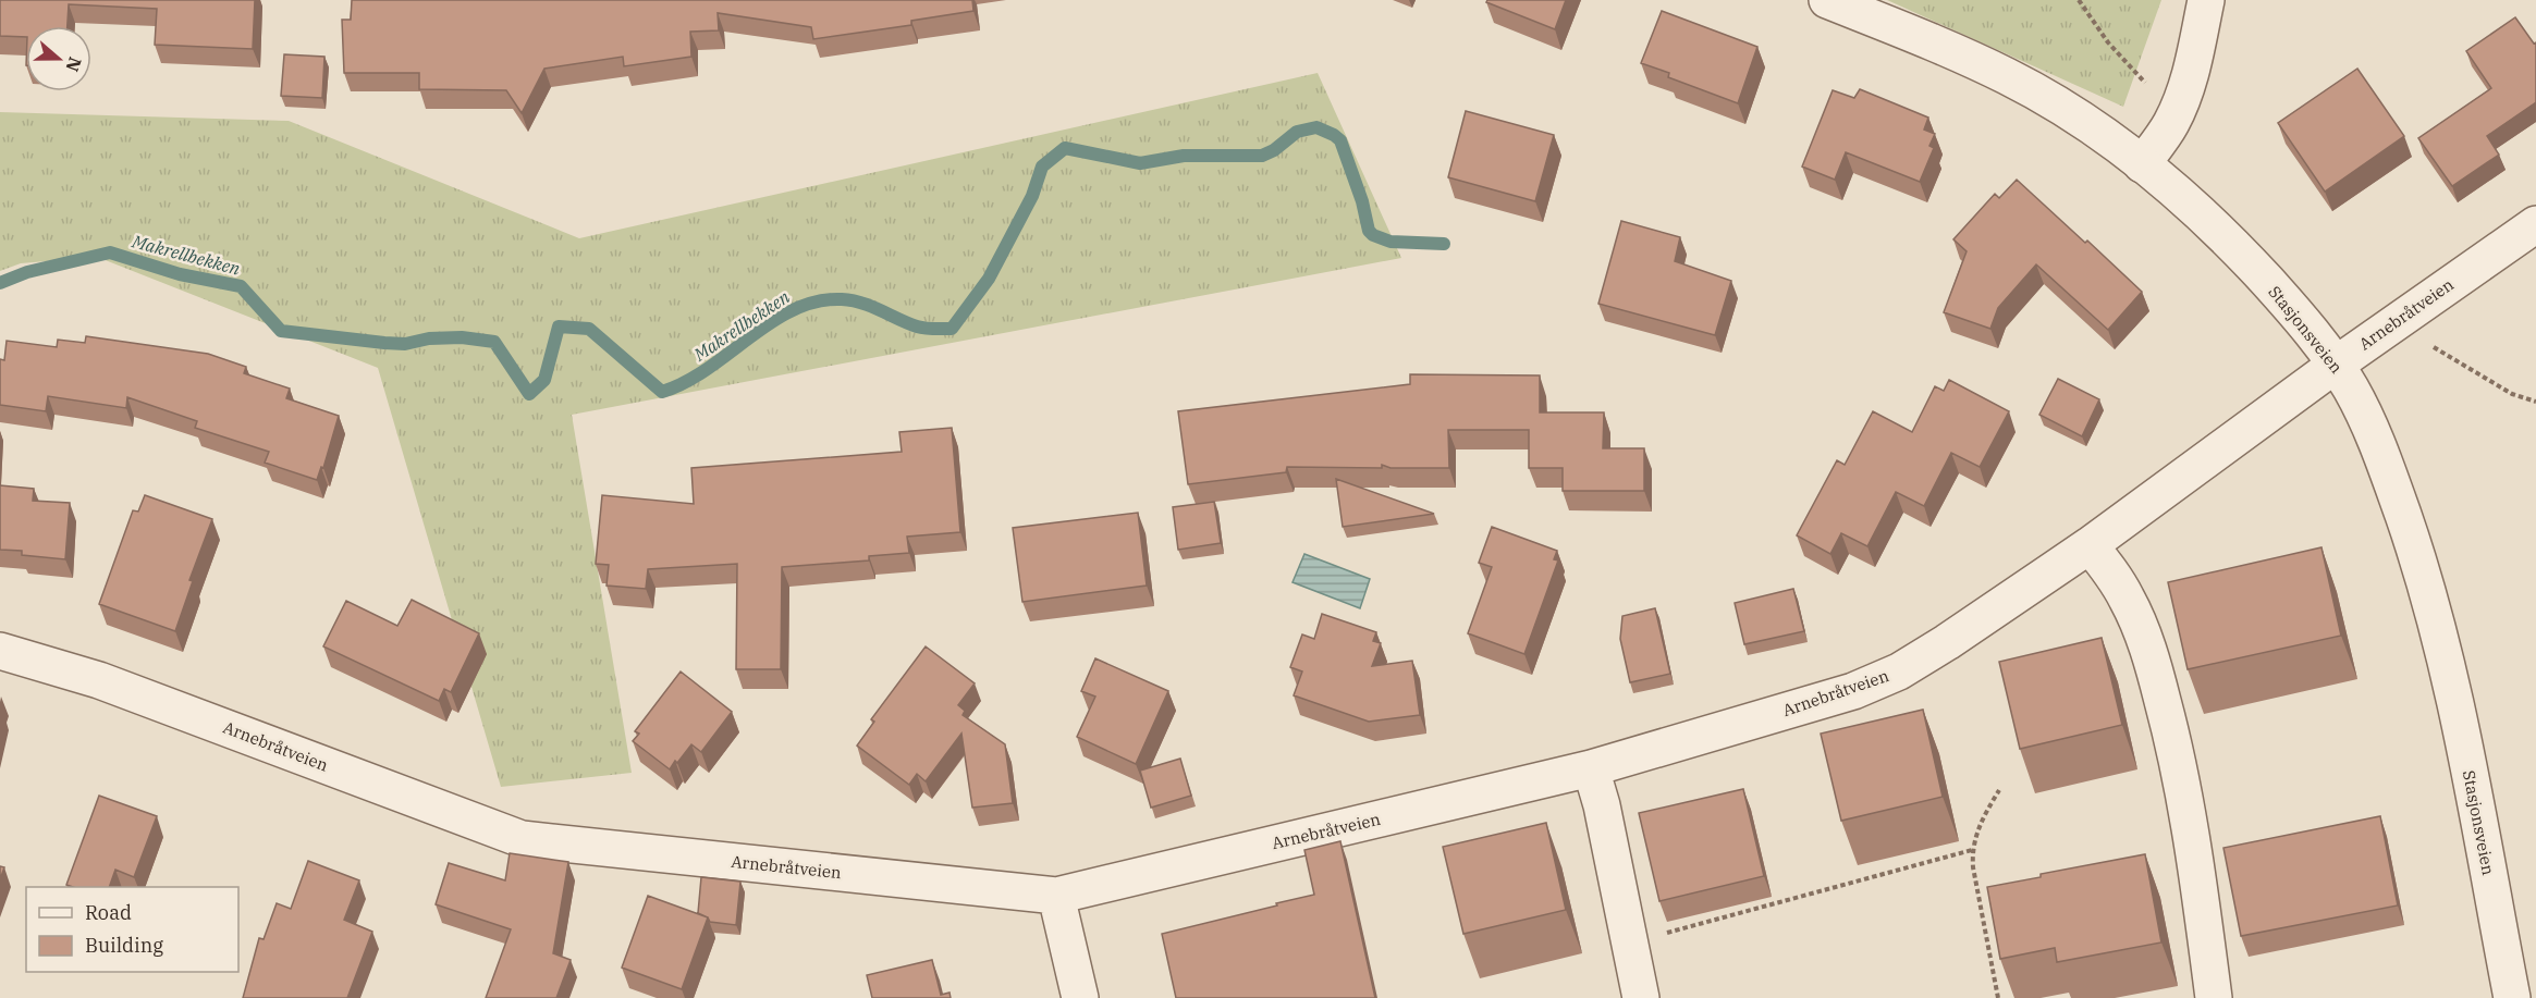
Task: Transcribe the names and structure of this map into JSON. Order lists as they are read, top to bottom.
{
  "streets": {
    "street": ["Arnebråtveien", "Stasjonsveien"]
  },
  "crossings": [
    ["Arnebråtveien", "Stasjonsveien"]
  ],
  "water": ["Makrellbekken"],
  "legend": ["Road", "Building"],
  "north": "right"
}
